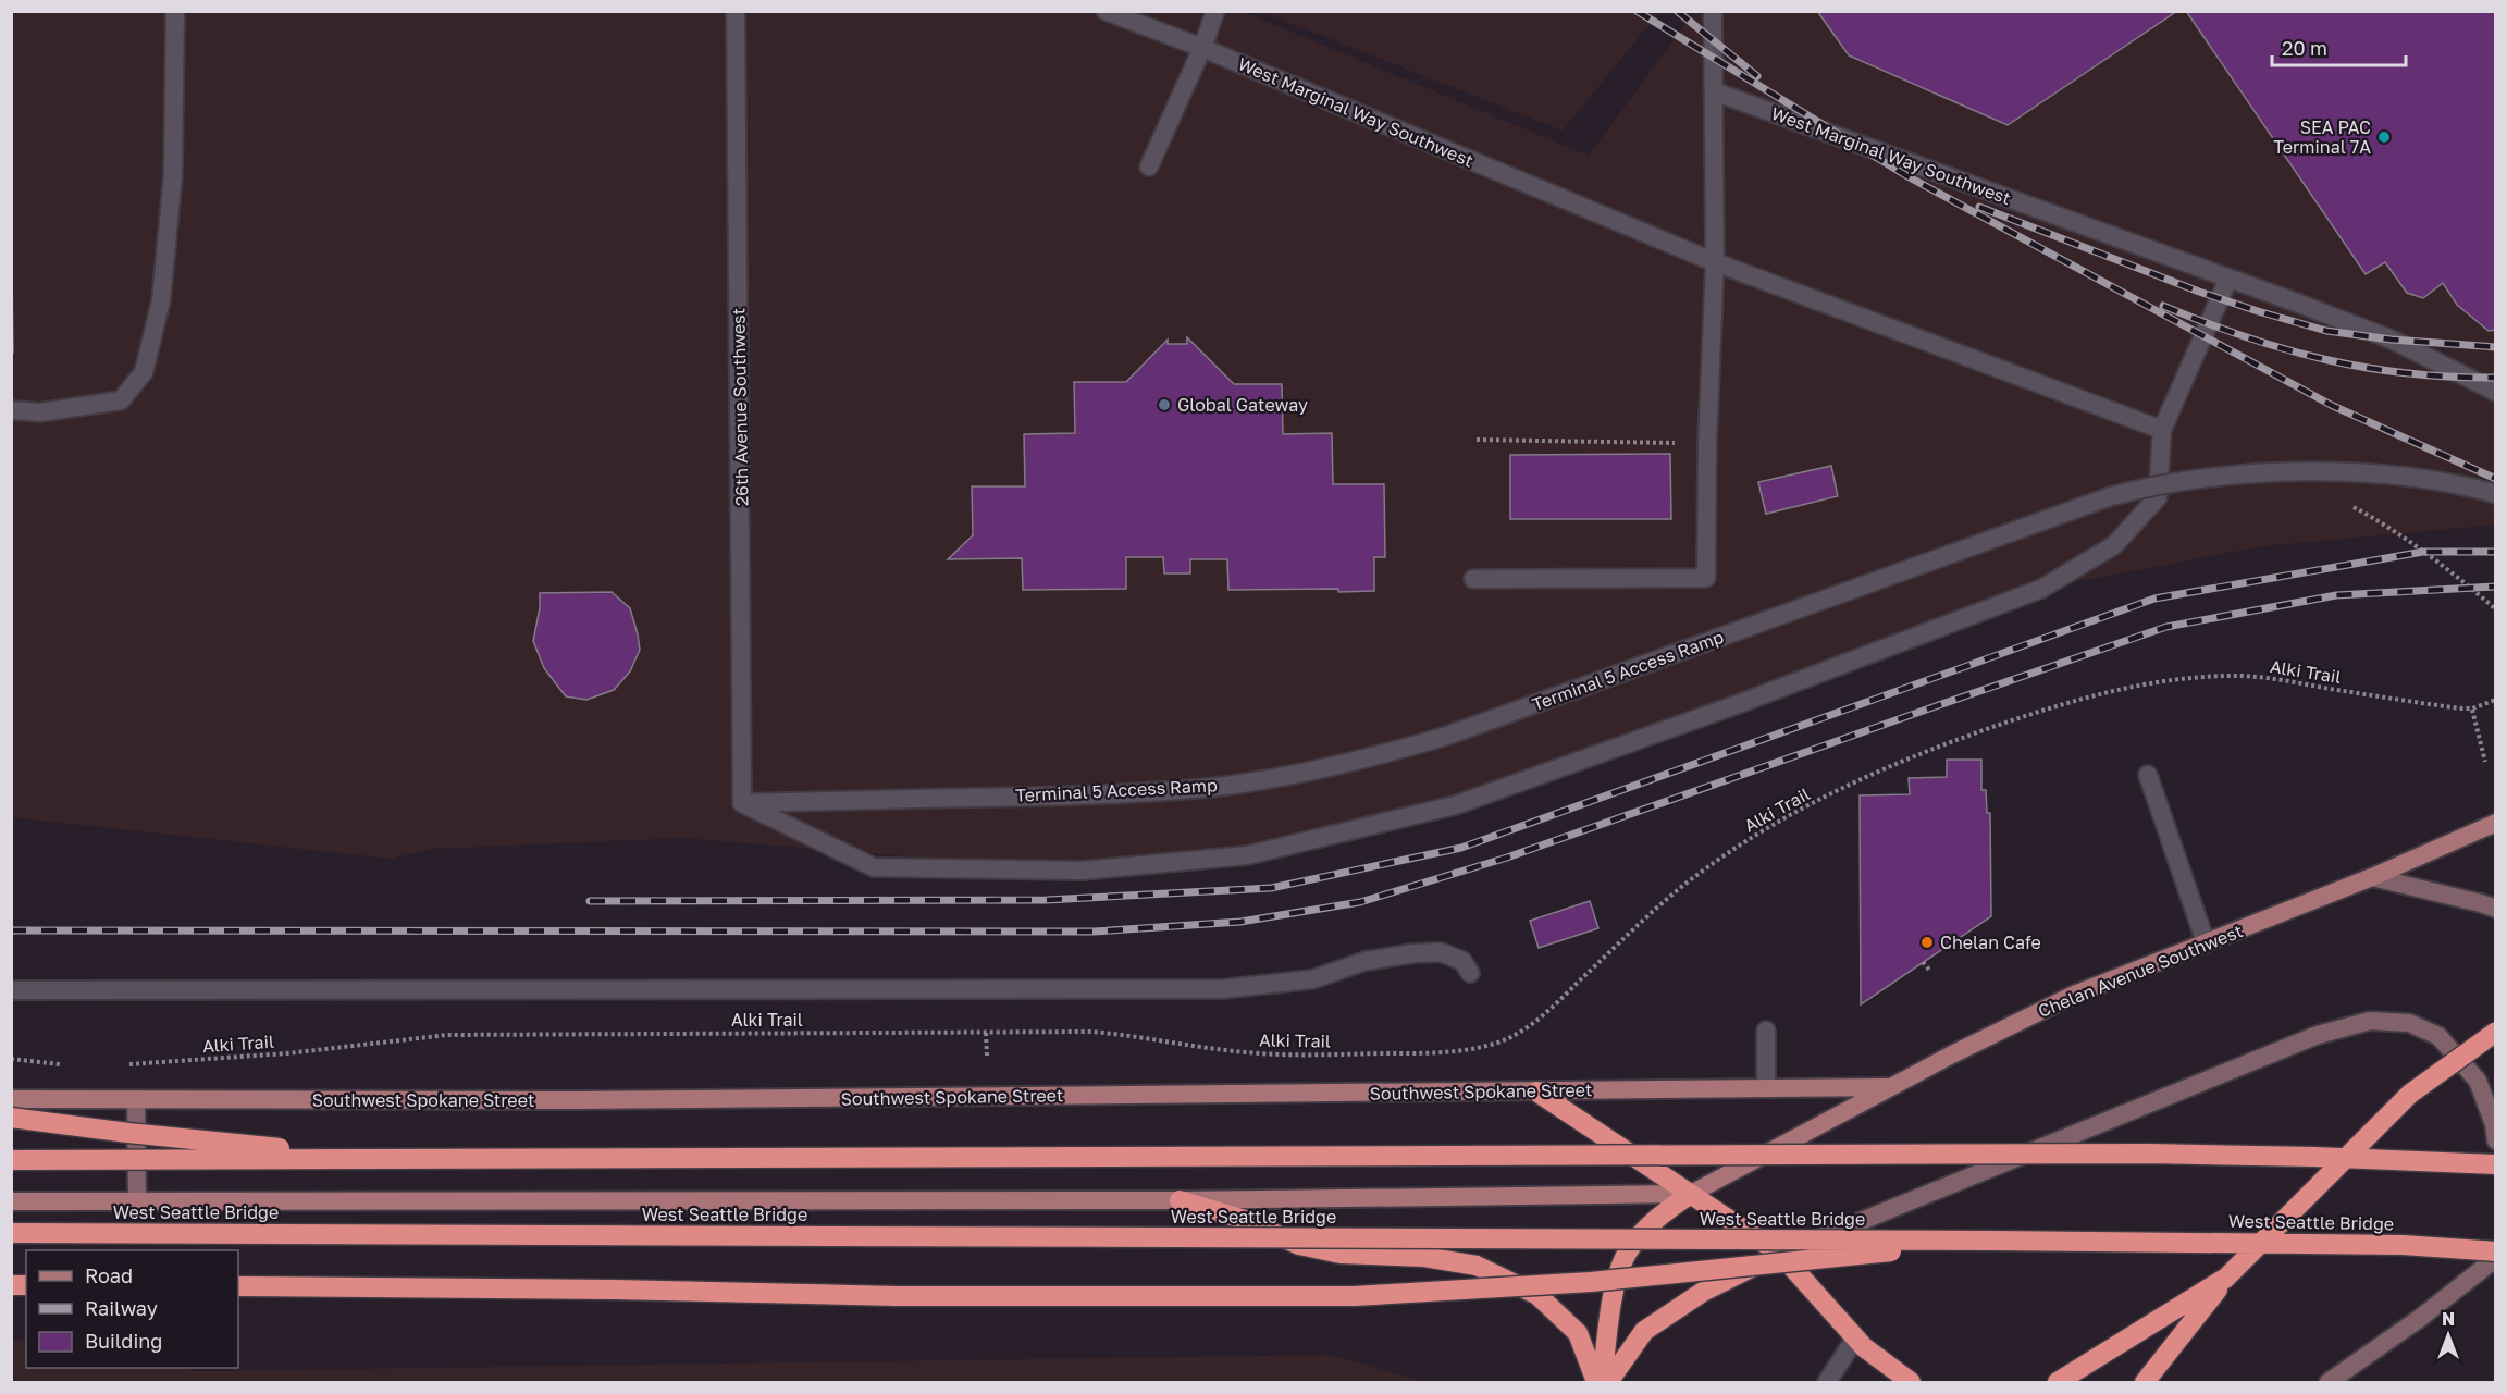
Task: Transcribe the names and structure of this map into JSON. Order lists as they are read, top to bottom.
{
  "streets": {
    "highway": ["West Seattle Bridge"],
    "main road": ["Chelan Avenue Southwest", "Southwest Spokane Street"],
    "street": ["West Marginal Way Southwest", "26th Avenue Southwest", "Terminal 5 Access Ramp"],
    "path": ["Alki Trail"]
  },
  "crossings": [
    ["26th Avenue Southwest", "Terminal 5 Access Ramp"],
    ["Chelan Avenue Southwest", "Southwest Spokane Street"]
  ],
  "places": ["SEA PAC Terminal 7A", "Global Gateway", "Chelan Cafe"],
  "legend": ["Road", "Railway", "Building"],
  "scale_bar": "20 m",
  "north": "top"
}
